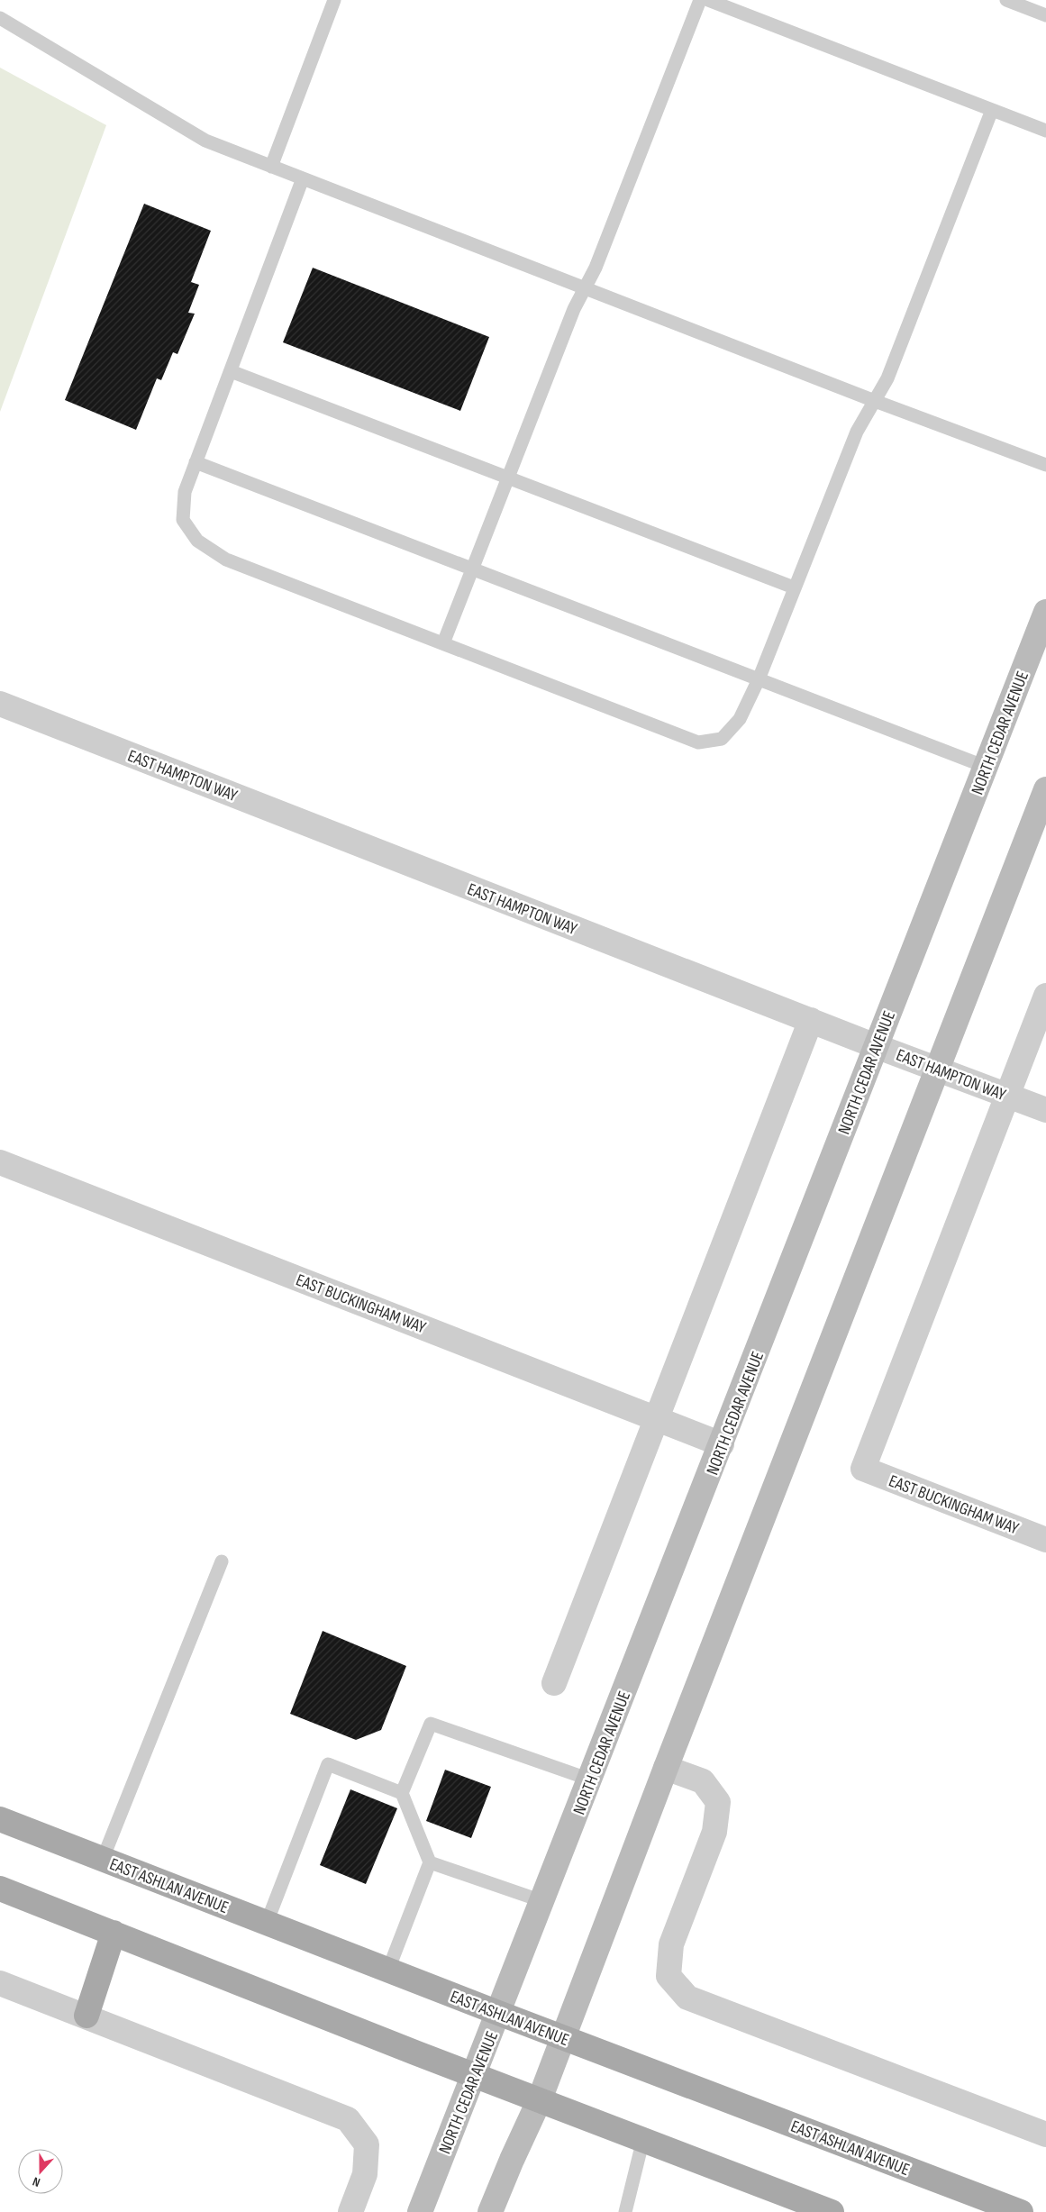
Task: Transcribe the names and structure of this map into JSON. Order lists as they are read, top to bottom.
{
  "streets": {
    "main road": ["NORTH CEDAR AVENUE", "EAST ASHLAN AVENUE"],
    "street": ["EAST HAMPTON WAY", "EAST BUCKINGHAM WAY"]
  },
  "crossings": [
    ["NORTH CEDAR AVENUE", "EAST HAMPTON WAY"],
    ["NORTH CEDAR AVENUE", "EAST BUCKINGHAM WAY"],
    ["NORTH CEDAR AVENUE", "EAST ASHLAN AVENUE"],
    ["EAST HAMPTON WAY", "EAST BUCKINGHAM WAY"]
  ],
  "north": "bottom"
}
